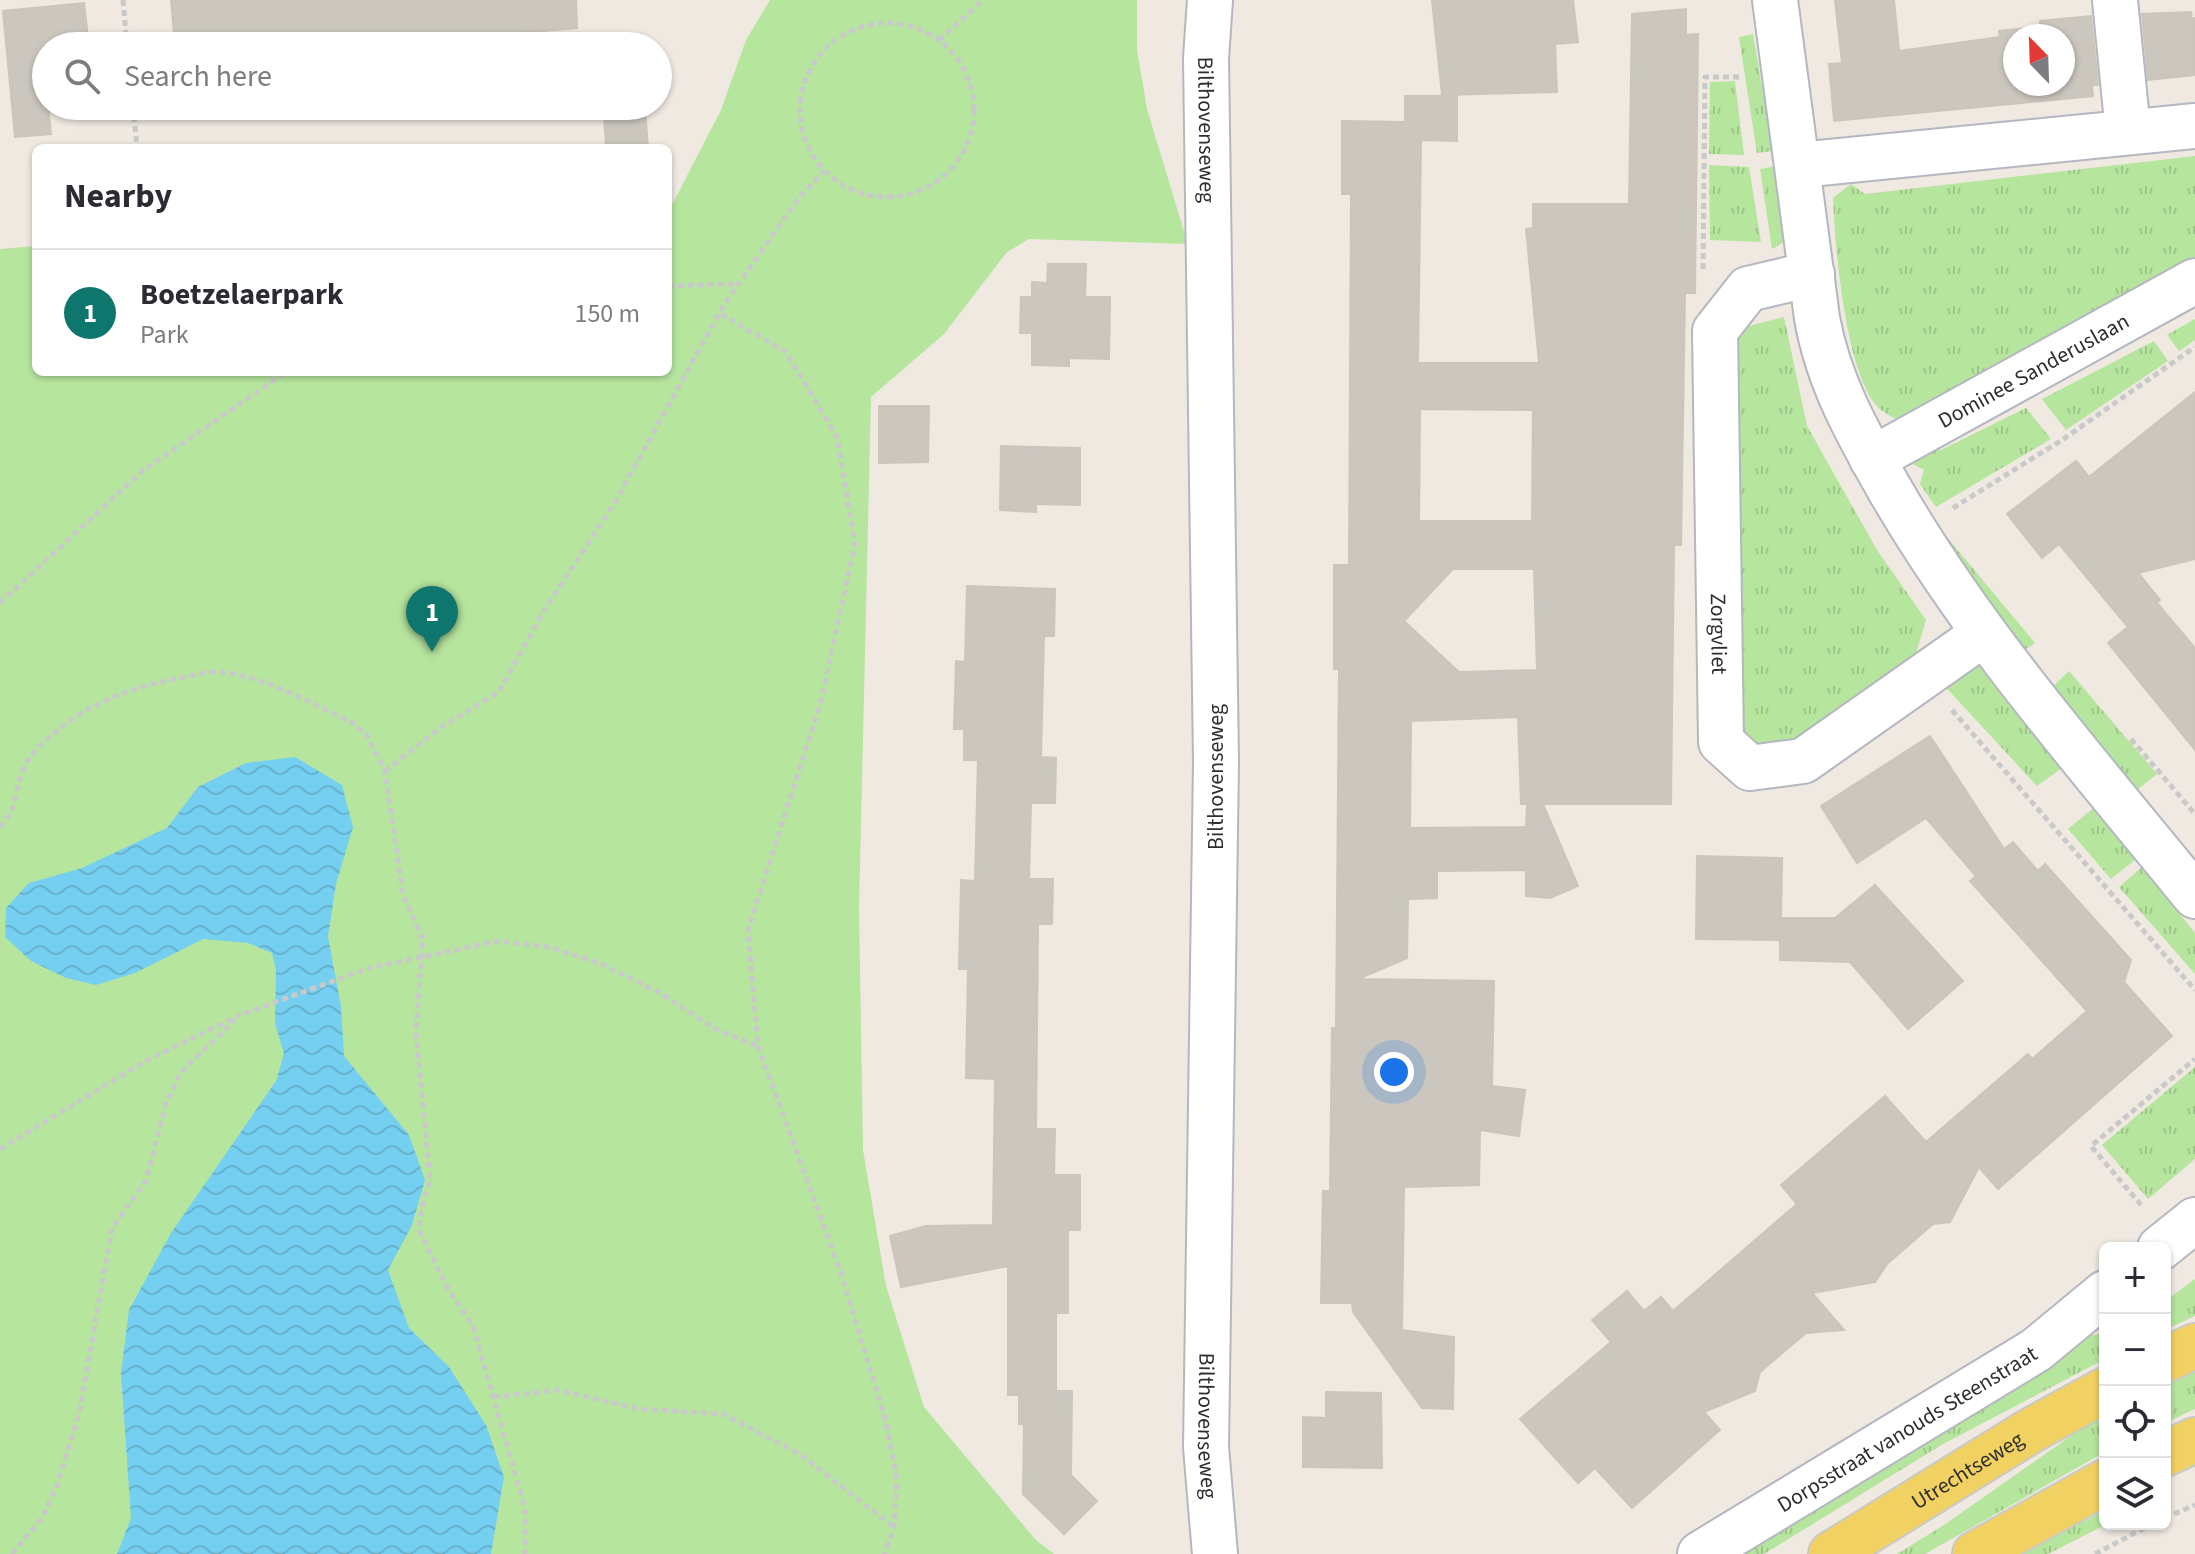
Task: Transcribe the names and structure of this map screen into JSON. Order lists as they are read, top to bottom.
{
  "streets": {
    "main road": ["Utrechtseweg"],
    "street": [
      "Bilthovenseweg",
      "Dominee Sanderuslaan",
      "Zorgvliet",
      "Dorpsstraat vanouds Steenstraat"
    ]
  },
  "north": "top left",
  "page": {
    "search": "Search here",
    "heading": "Nearby",
    "list": [
      {
        "mark": "1",
        "name": "Boetzelaerpark",
        "note": "Park",
        "value": "150 m"
      }
    ],
    "pins": "1",
    "map_buttons": ["+", "−"]
  }
}
